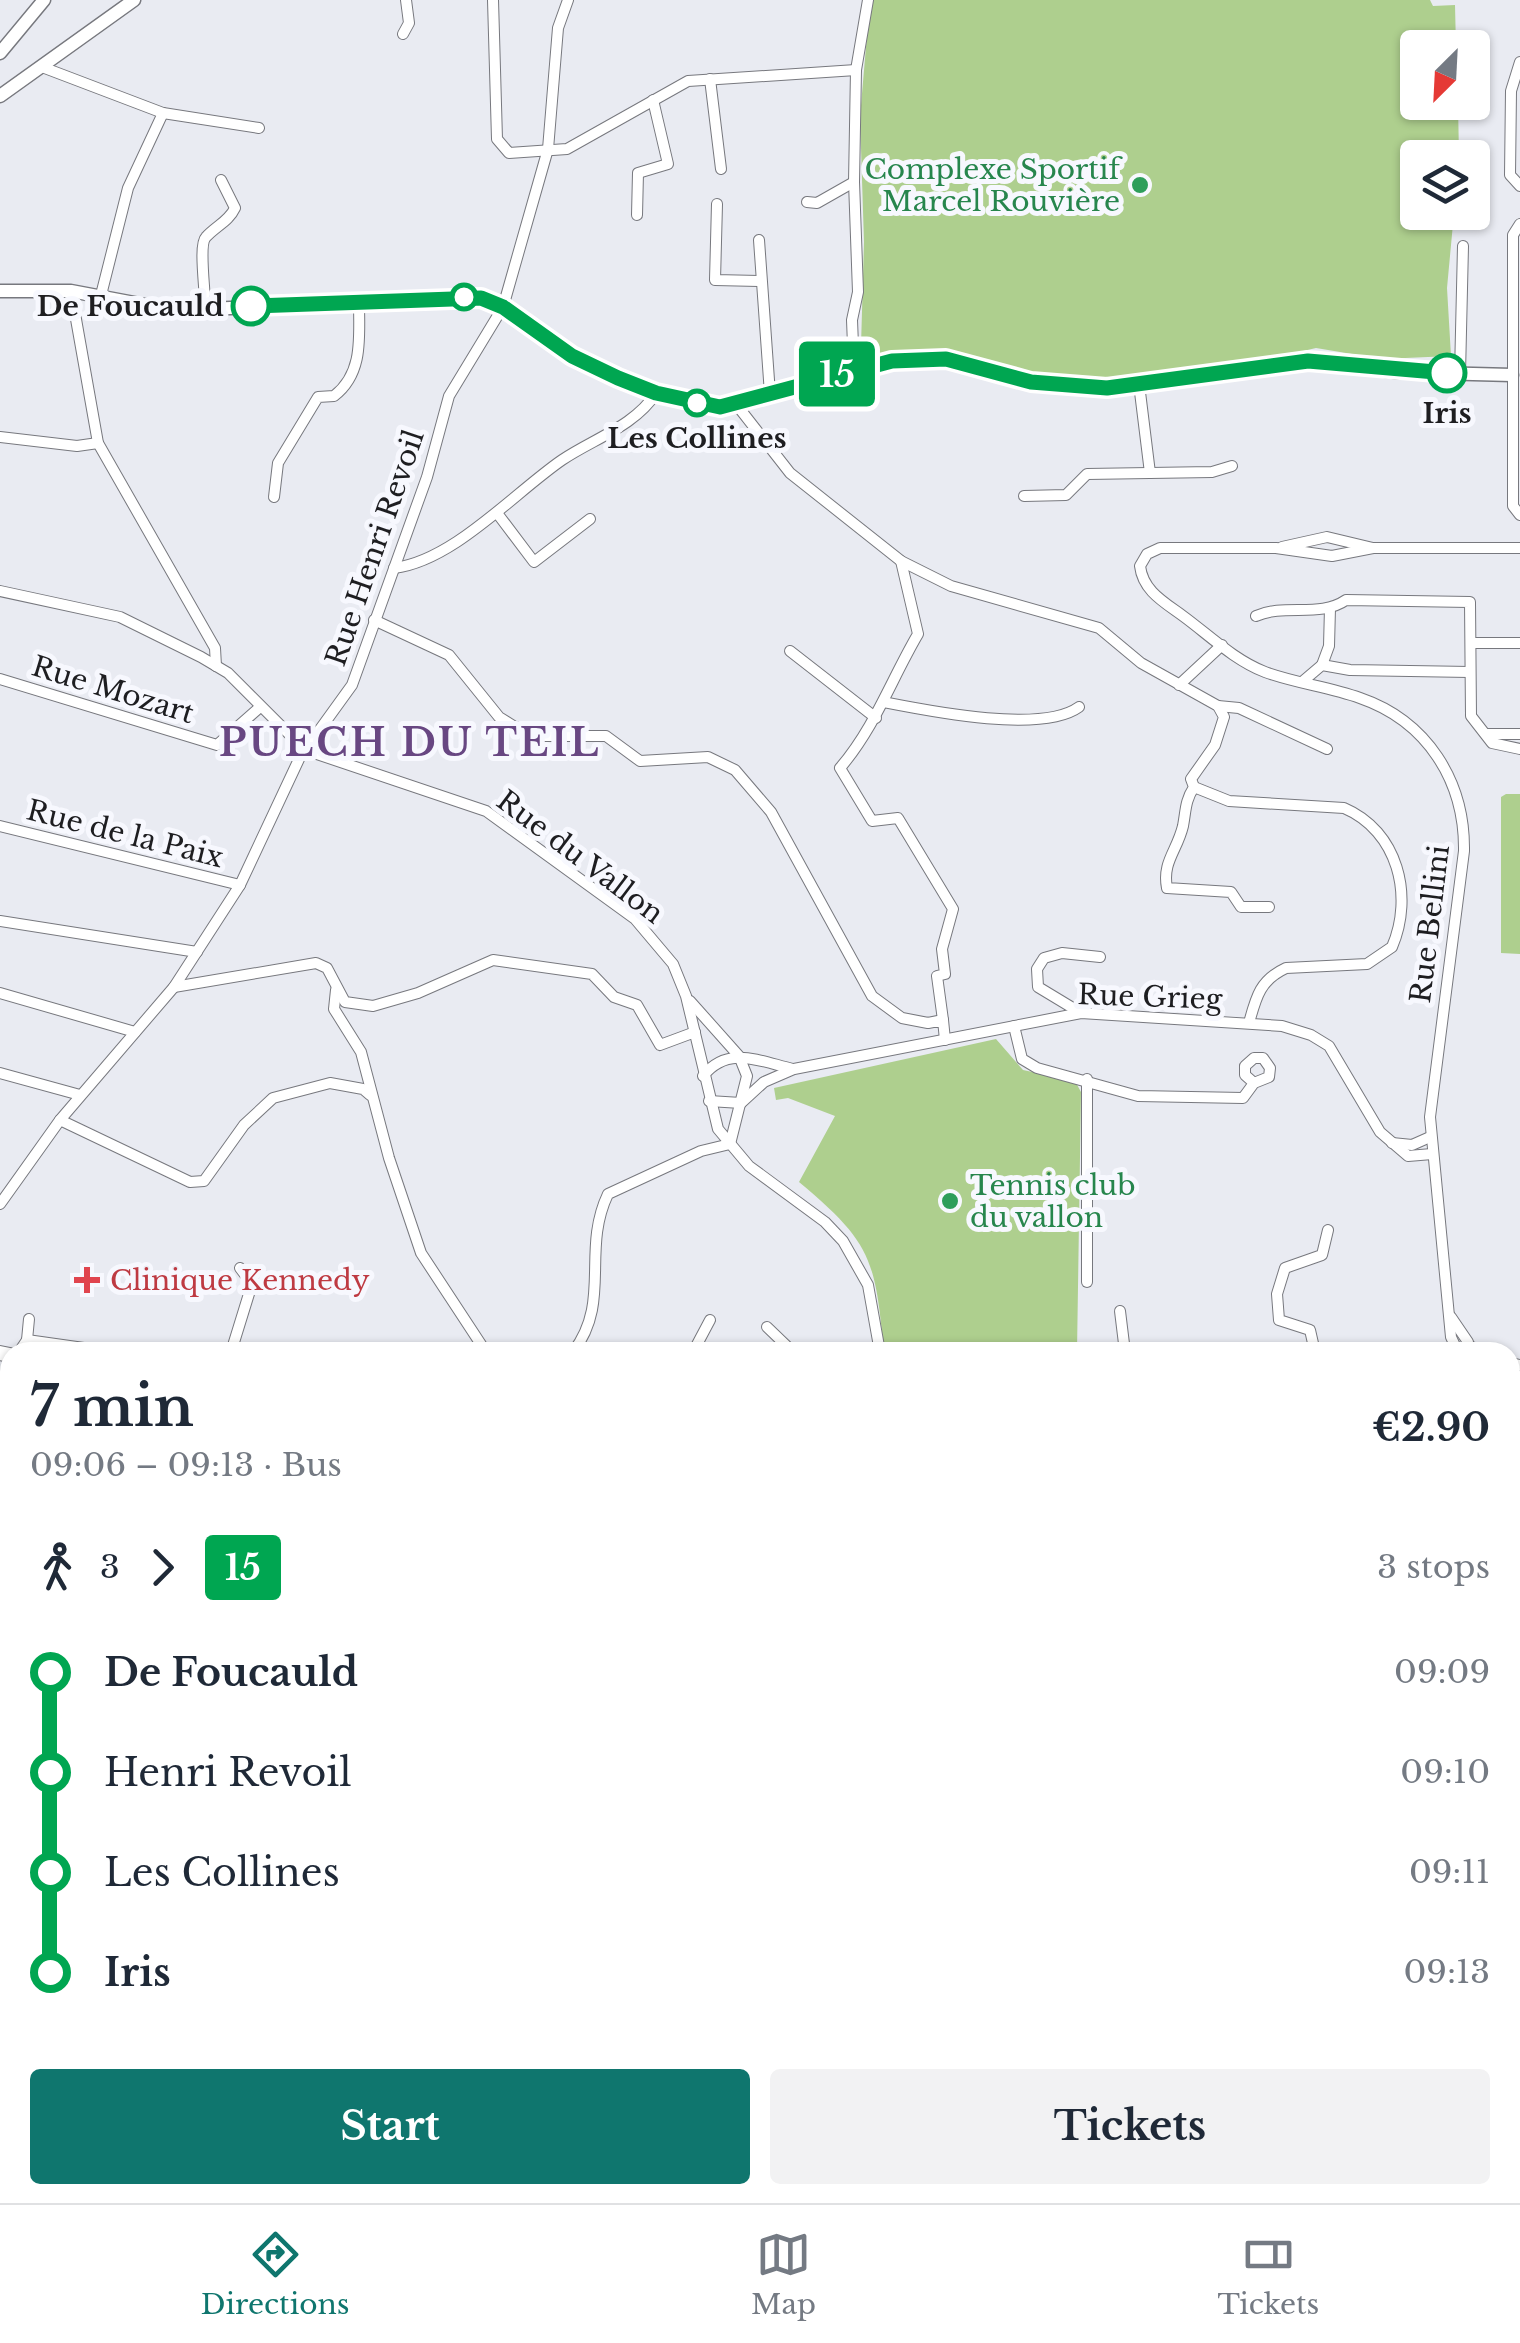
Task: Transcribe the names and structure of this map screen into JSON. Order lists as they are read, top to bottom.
{
  "streets": {
    "street": [
      "Rue Henri Revoil",
      "Rue Mozart",
      "Rue de la Paix",
      "Rue du Vallon",
      "Rue Bellini",
      "Rue Grieg"
    ]
  },
  "crossings": [
    ["Rue Henri Revoil", "Rue de la Paix"],
    ["Rue Henri Revoil", "Rue du Vallon"],
    ["Rue du Vallon", "Rue Grieg"],
    ["Rue Bellini", "Rue Grieg"]
  ],
  "districts": ["PUECH DU TEIL"],
  "places": {
    "other": [
      "Complexe Sportif Marcel Rouvière",
      "De Foucauld",
      "Iris",
      "Les Collines",
      "Tennis club du vallon"
    ],
    "health": ["Clinique Kennedy"]
  },
  "lines": ["bus line 15"],
  "north": "bottom left",
  "page": {
    "on_map": "15",
    "heading": ["7 min", "09:06 – 09:13 · Bus", "€2.90"],
    "legs": ["3", "15", "3 stops"],
    "list": [
      {
        "name": "De Foucauld",
        "value": "09:09"
      },
      {
        "name": "Henri Revoil",
        "value": "09:10"
      },
      {
        "name": "Les Collines",
        "value": "09:11"
      },
      {
        "name": "Iris",
        "value": "09:13"
      }
    ],
    "buttons": ["Start", "Tickets"],
    "tabs": ["Directions", "Map", "Tickets"]
  }
}
